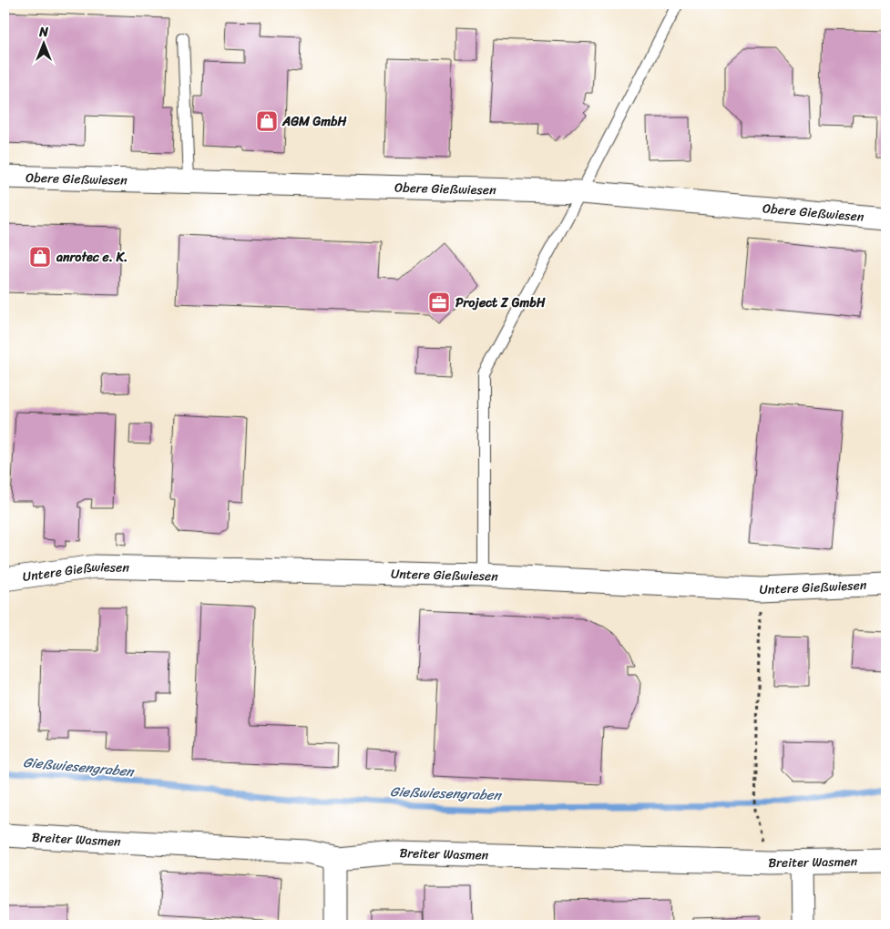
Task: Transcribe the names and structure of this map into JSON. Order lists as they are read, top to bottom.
{
  "streets": {
    "street": ["Obere Gießwiesen", "Untere Gießwiesen", "Breiter Wasmen"]
  },
  "water": ["Gießwiesengraben"],
  "places": {
    "shop": ["AGM GmbH", "anrotec e. K."],
    "office": ["Project Z GmbH"]
  },
  "north": "top"
}
